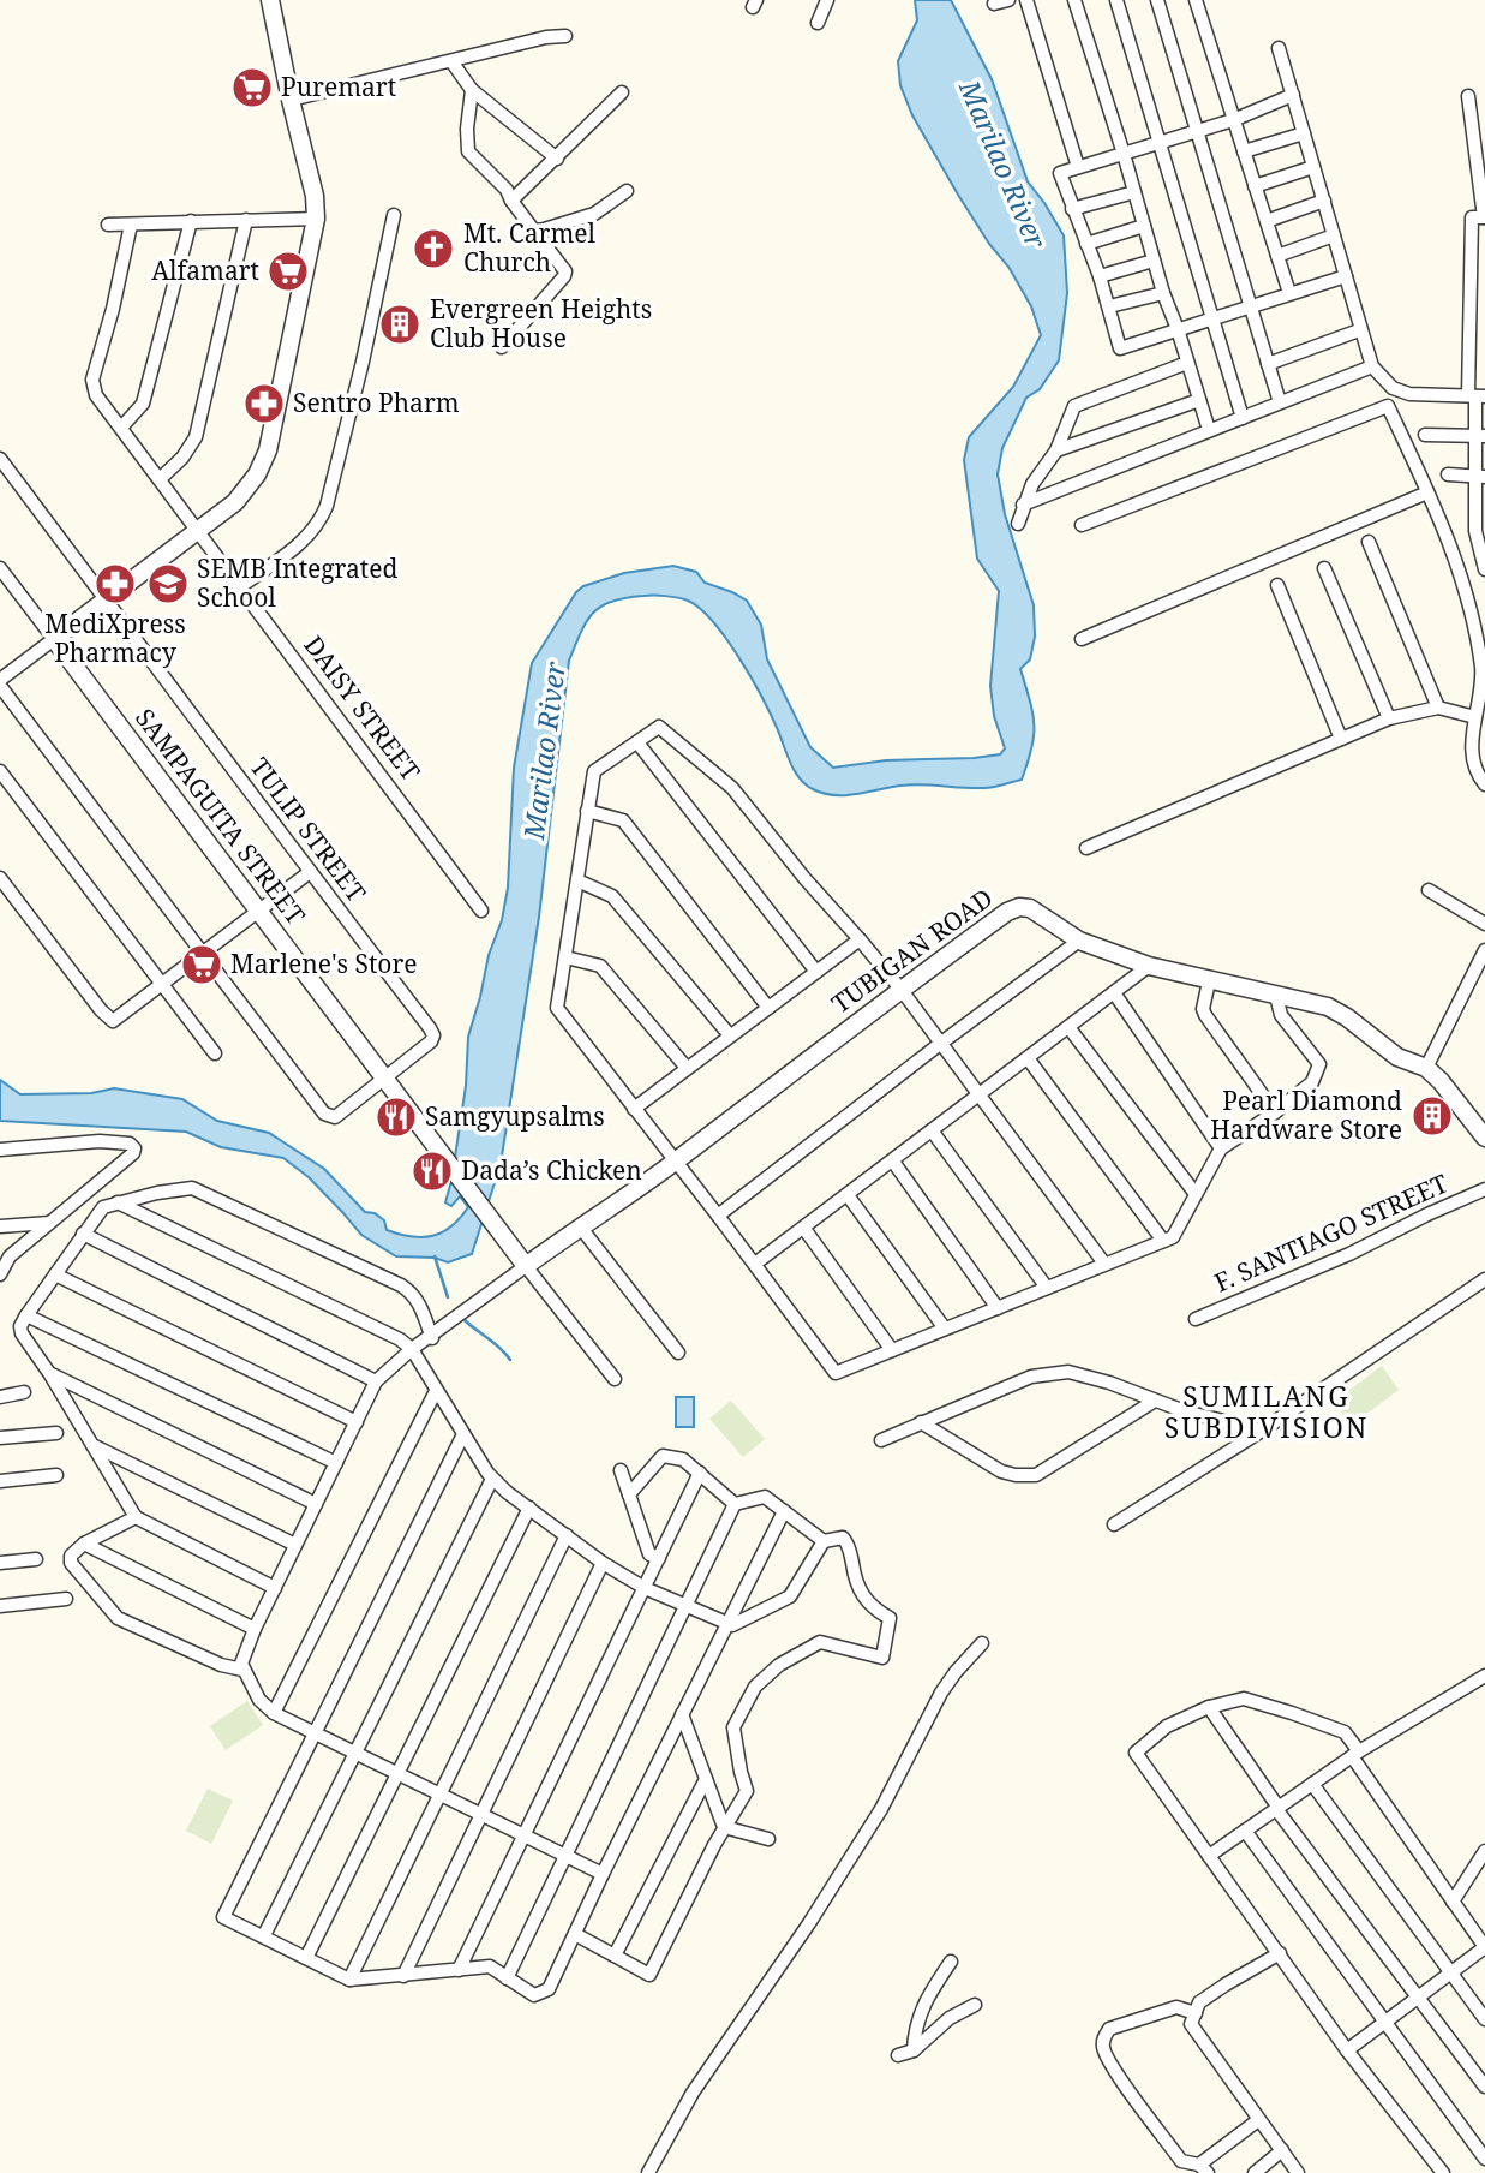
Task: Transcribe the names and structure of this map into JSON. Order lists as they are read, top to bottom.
{
  "streets": {
    "street": [
      "DAISY STREET",
      "SAMPAGUITA STREET",
      "TULIP STREET",
      "TUBIGAN ROAD",
      "F. SANTIAGO STREET"
    ]
  },
  "crossings": [
    ["SAMPAGUITA STREET", "TULIP STREET"],
    ["SAMPAGUITA STREET", "TUBIGAN ROAD"]
  ],
  "districts": ["SUMILANG SUBDIVISION"],
  "water": ["Marilao River"],
  "places": {
    "supermarket": ["Puremart", "Alfamart", "Marlene's Store"],
    "church": ["Mt. Carmel Church"],
    "building": ["Evergreen Heights Club House", "Pearl Diamond Hardware Store"],
    "pharmacy": ["Sentro Pharm", "MediXpress Pharmacy"],
    "school or university": ["SEMB Integrated School"],
    "restaurant": ["Samgyupsalms", "Dada’s Chicken"]
  }
}
